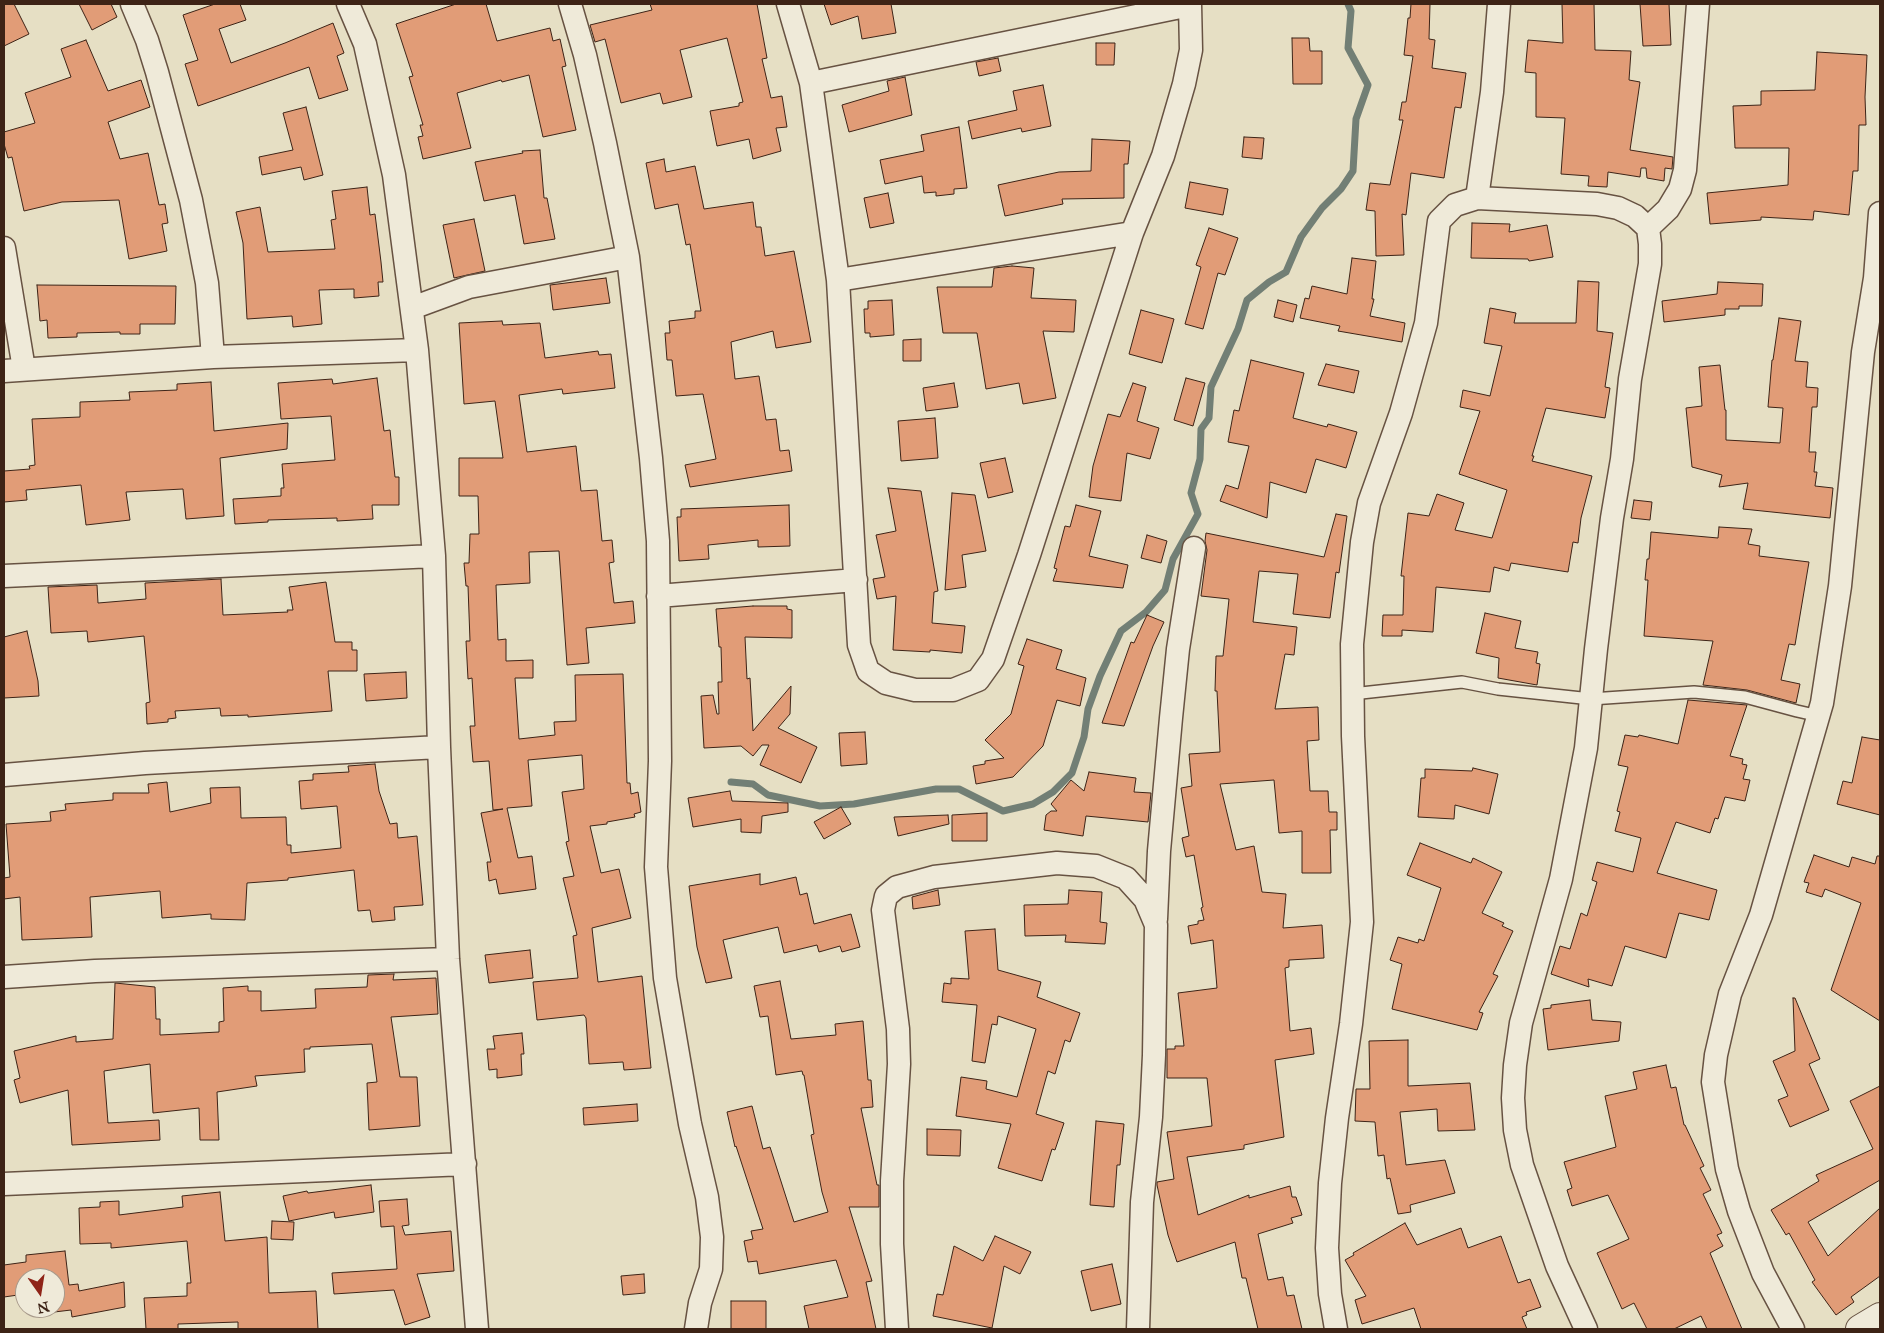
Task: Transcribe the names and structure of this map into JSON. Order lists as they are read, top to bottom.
{
  "north": "bottom"
}
